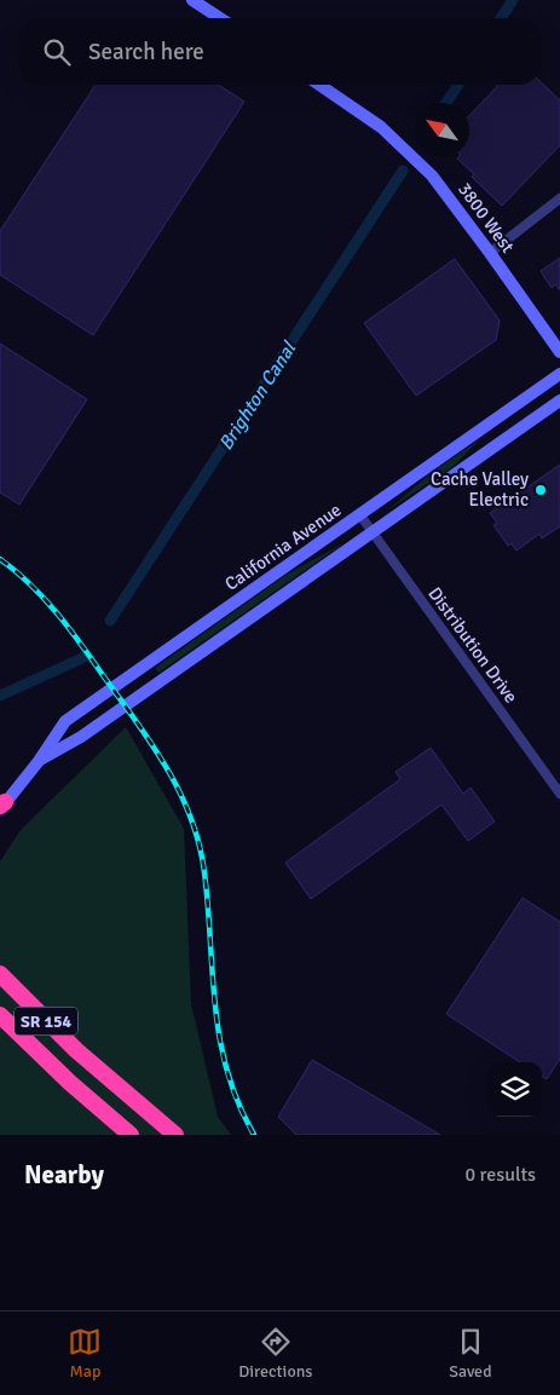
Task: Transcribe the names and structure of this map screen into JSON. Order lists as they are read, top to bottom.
{
  "streets": {
    "highway": ["SR 154"],
    "main road": ["3800 West", "California Avenue"],
    "street": ["Distribution Drive"]
  },
  "crossings": [
    ["California Avenue", "Distribution Drive"]
  ],
  "water": ["Brighton Canal"],
  "places": ["Cache Valley Electric"],
  "north": "top left",
  "page": {
    "search": "Search here",
    "heading": ["Nearby", "0 results"],
    "nav": ["Map", "Directions", "Saved"]
  }
}
